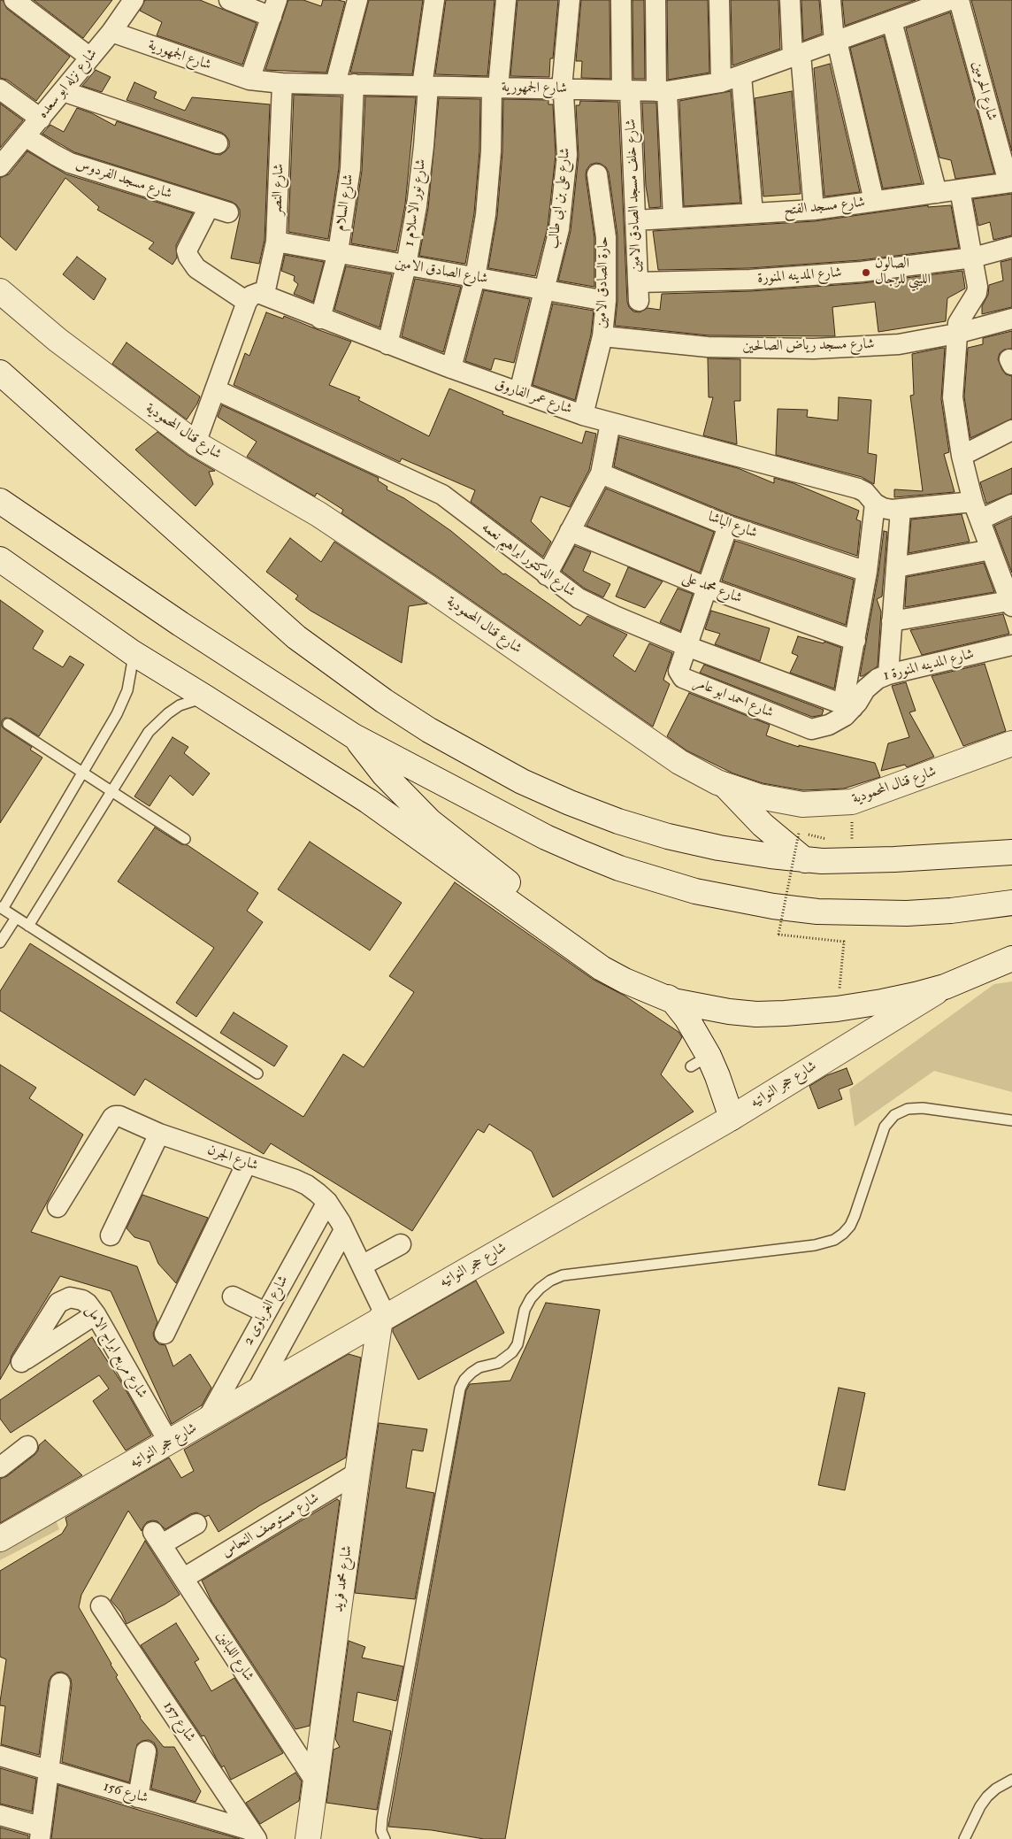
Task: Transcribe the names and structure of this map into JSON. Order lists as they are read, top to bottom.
{
  "streets": {
    "main road": ["شارع قنال المحمودية", "شارع حجر النواتيه", "شارع محمد فريد"],
    "street": [
      "شارع الجمهورية",
      "شارع نزله ابو سعده",
      "شارع الحرمين",
      "شارع مسجد الفردوس",
      "شارع النصر",
      "شارع خلف مسجد الصادق الامين",
      "شارع على بن ابى طالب",
      "شارع السلام",
      "شارع نور الاسلام 1",
      "شارع مسجد الفتح",
      "شارع الصادق الامين",
      "شارع المدينه المنورة",
      "حارة الصادق الامين",
      "شارع مسجد رياض الصالحين",
      "شارع عمر الفاروق",
      "شارع الباشا",
      "شارع الدكتور ابراهيم نعمه",
      "شارع محمد على",
      "شارع المدينه المنورة 1",
      "شارع احمد ابو عامر",
      "شارع الجرن",
      "شارع الغرباوى 2",
      "شارع مربع ابراج الامل",
      "شارع مستوصف النحاس",
      "شارع اللبانين",
      "شارع 157",
      "شارع 156"
    ]
  },
  "crossings": [
    ["شارع الجمهورية", "شارع نزله ابو سعده"],
    ["شارع الجمهورية", "شارع النصر"],
    ["شارع الجمهورية", "شارع خلف مسجد الصادق الامين"],
    ["شارع الجمهورية", "شارع على بن ابى طالب"],
    ["شارع الجمهورية", "شارع السلام"],
    ["شارع الجمهورية", "شارع نور الاسلام 1"],
    ["شارع نزله ابو سعده", "شارع مسجد الفردوس"],
    ["شارع الحرمين", "شارع مسجد الفتح"],
    ["شارع مسجد الفردوس", "شارع عمر الفاروق"],
    ["شارع النصر", "شارع الصادق الامين"],
    ["شارع النصر", "شارع عمر الفاروق"],
    ["شارع خلف مسجد الصادق الامين", "شارع مسجد الفتح"],
    ["شارع خلف مسجد الصادق الامين", "شارع المدينه المنورة"],
    ["شارع على بن ابى طالب", "شارع الصادق الامين"],
    ["شارع على بن ابى طالب", "شارع عمر الفاروق"],
    ["شارع السلام", "شارع الصادق الامين"],
    ["شارع السلام", "شارع عمر الفاروق"],
    ["شارع نور الاسلام 1", "شارع الصادق الامين"],
    ["شارع نور الاسلام 1", "شارع عمر الفاروق"],
    ["شارع الصادق الامين", "حارة الصادق الامين"],
    ["حارة الصادق الامين", "شارع مسجد رياض الصالحين"],
    ["حارة الصادق الامين", "شارع عمر الفاروق"],
    ["شارع الباشا", "شارع احمد ابو عامر"],
    ["شارع الدكتور ابراهيم نعمه", "شارع المدينه المنورة 1"],
    ["شارع الدكتور ابراهيم نعمه", "شارع احمد ابو عامر"],
    ["شارع محمد على", "شارع احمد ابو عامر"],
    ["شارع المدينه المنورة 1", "شارع احمد ابو عامر"],
    ["شارع حجر النواتيه", "شارع الجرن"],
    ["شارع حجر النواتيه", "شارع الغرباوى 2"],
    ["شارع حجر النواتيه", "شارع مربع ابراج الامل"],
    ["شارع حجر النواتيه", "شارع محمد فريد"],
    ["شارع الجرن", "شارع الغرباوى 2"],
    ["شارع الجرن", "شارع محمد فريد"],
    ["شارع مستوصف النحاس", "شارع محمد فريد"],
    ["شارع مستوصف النحاس", "شارع اللبانين"],
    ["شارع محمد فريد", "شارع اللبانين"],
    ["شارع 157", "شارع 156"]
  ],
  "places": ["الصالون الليبي للرجال"]
}
